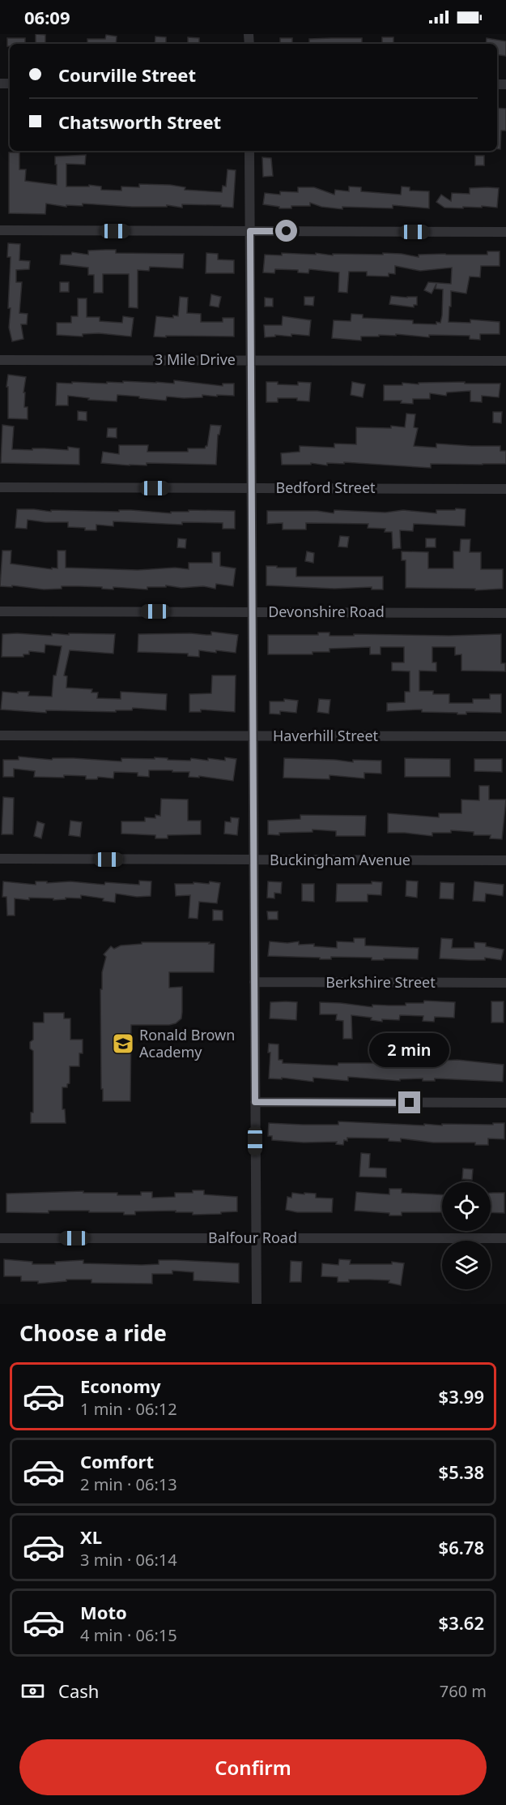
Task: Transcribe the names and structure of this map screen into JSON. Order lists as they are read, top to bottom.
{
  "streets": {
    "street": [
      "3 Mile Drive",
      "Bedford Street",
      "Devonshire Road",
      "Haverhill Street",
      "Buckingham Avenue",
      "Berkshire Street",
      "Balfour Road"
    ]
  },
  "places": {
    "school or university": ["Ronald Brown Academy"]
  },
  "page": {
    "status": "06:09",
    "banner": ["Courville Street", "Chatsworth Street"],
    "bubble": "2 min",
    "heading": "Choose a ride",
    "list": [
      {
        "name": "Economy",
        "note": "1 min · 06:12",
        "value": "$3.99"
      },
      {
        "name": "Comfort",
        "note": "2 min · 06:13",
        "value": "$5.38"
      },
      {
        "name": "XL",
        "note": "3 min · 06:14",
        "value": "$6.78"
      },
      {
        "name": "Moto",
        "note": "4 min · 06:15",
        "value": "$3.62"
      }
    ],
    "pay": ["Cash", "760 m"],
    "buttons": "Confirm"
  }
}
